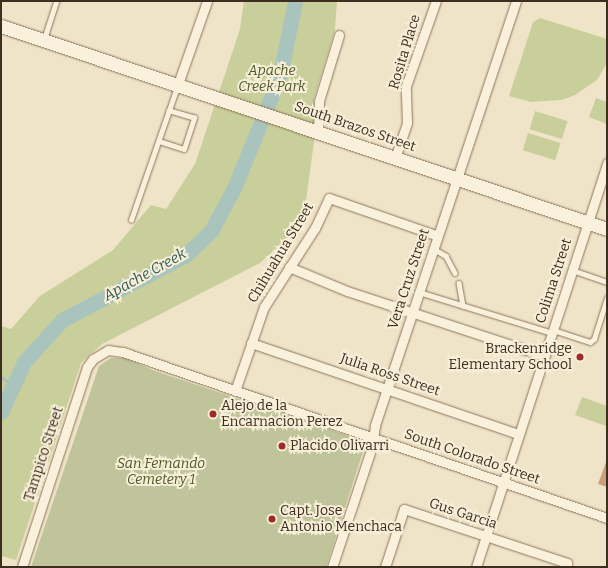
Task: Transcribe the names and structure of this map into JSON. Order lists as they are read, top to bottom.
{
  "streets": {
    "street": [
      "Rosita Place",
      "South Brazos Street",
      "Chihuahua Street",
      "Vera Cruz Street",
      "Colima Street",
      "Julia Ross Street",
      "Tampico Street",
      "South Colorado Street",
      "Gus Garcia"
    ]
  },
  "crossings": [
    ["Rosita Place", "South Brazos Street"],
    ["South Brazos Street", "Vera Cruz Street"],
    ["South Brazos Street", "Colima Street"],
    ["Chihuahua Street", "Vera Cruz Street"],
    ["Chihuahua Street", "Julia Ross Street"],
    ["Chihuahua Street", "South Colorado Street"],
    ["Vera Cruz Street", "Julia Ross Street"],
    ["Vera Cruz Street", "South Colorado Street"],
    ["Colima Street", "Julia Ross Street"],
    ["Colima Street", "South Colorado Street"],
    ["Colima Street", "Gus Garcia"],
    ["Tampico Street", "South Colorado Street"]
  ],
  "water": ["Apache Creek"],
  "parks": ["Apache Creek Park", "San Fernando Cemetery 1"],
  "places": [
    "Brackenridge Elementary School",
    "Alejo de la Encarnacion Perez",
    "Placido Olivarri",
    "Capt. Jose Antonio Menchaca"
  ]
}
